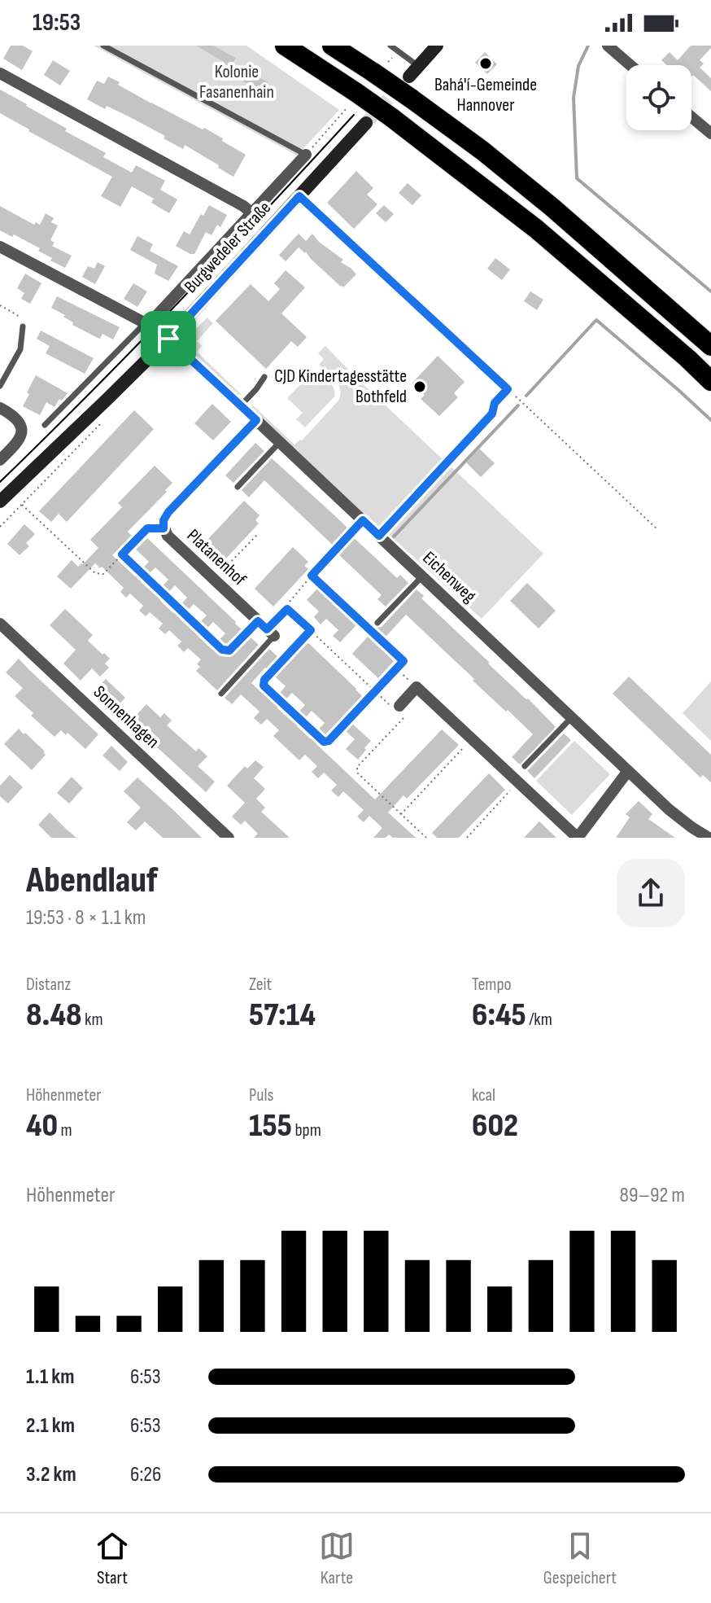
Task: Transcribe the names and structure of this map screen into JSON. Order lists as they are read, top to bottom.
{
  "streets": {
    "main road": ["Burgwedeler Straße"],
    "street": ["Platanenhof", "Eichenweg", "Sonnenhagen"]
  },
  "crossings": [
    ["Burgwedeler Straße", "Eichenweg"],
    ["Platanenhof", "Eichenweg"]
  ],
  "parks": ["Kolonie Fasanenhain"],
  "places": ["Bahá'í-Gemeinde Hannover", "CJD Kindertagesstätte Bothfeld"],
  "page": {
    "status": "19:53",
    "heading": ["Abendlauf", "19:53 · 8 × 1.1 km"],
    "stats": [
      ["Distanz", "8.48 km"],
      ["Zeit", "57:14"],
      ["Tempo", "6:45 /km"],
      ["Höhenmeter", "40 m"],
      ["Puls", "155 bpm"],
      ["kcal", "602"]
    ],
    "chart": ["Höhenmeter", "89–92 m"],
    "list": [
      {
        "name": "1.1 km",
        "note": "6:53"
      },
      {
        "name": "2.1 km",
        "note": "6:53"
      },
      {
        "name": "3.2 km",
        "note": "6:26"
      }
    ],
    "tabs": ["Start", "Karte", "Gespeichert"]
  }
}
